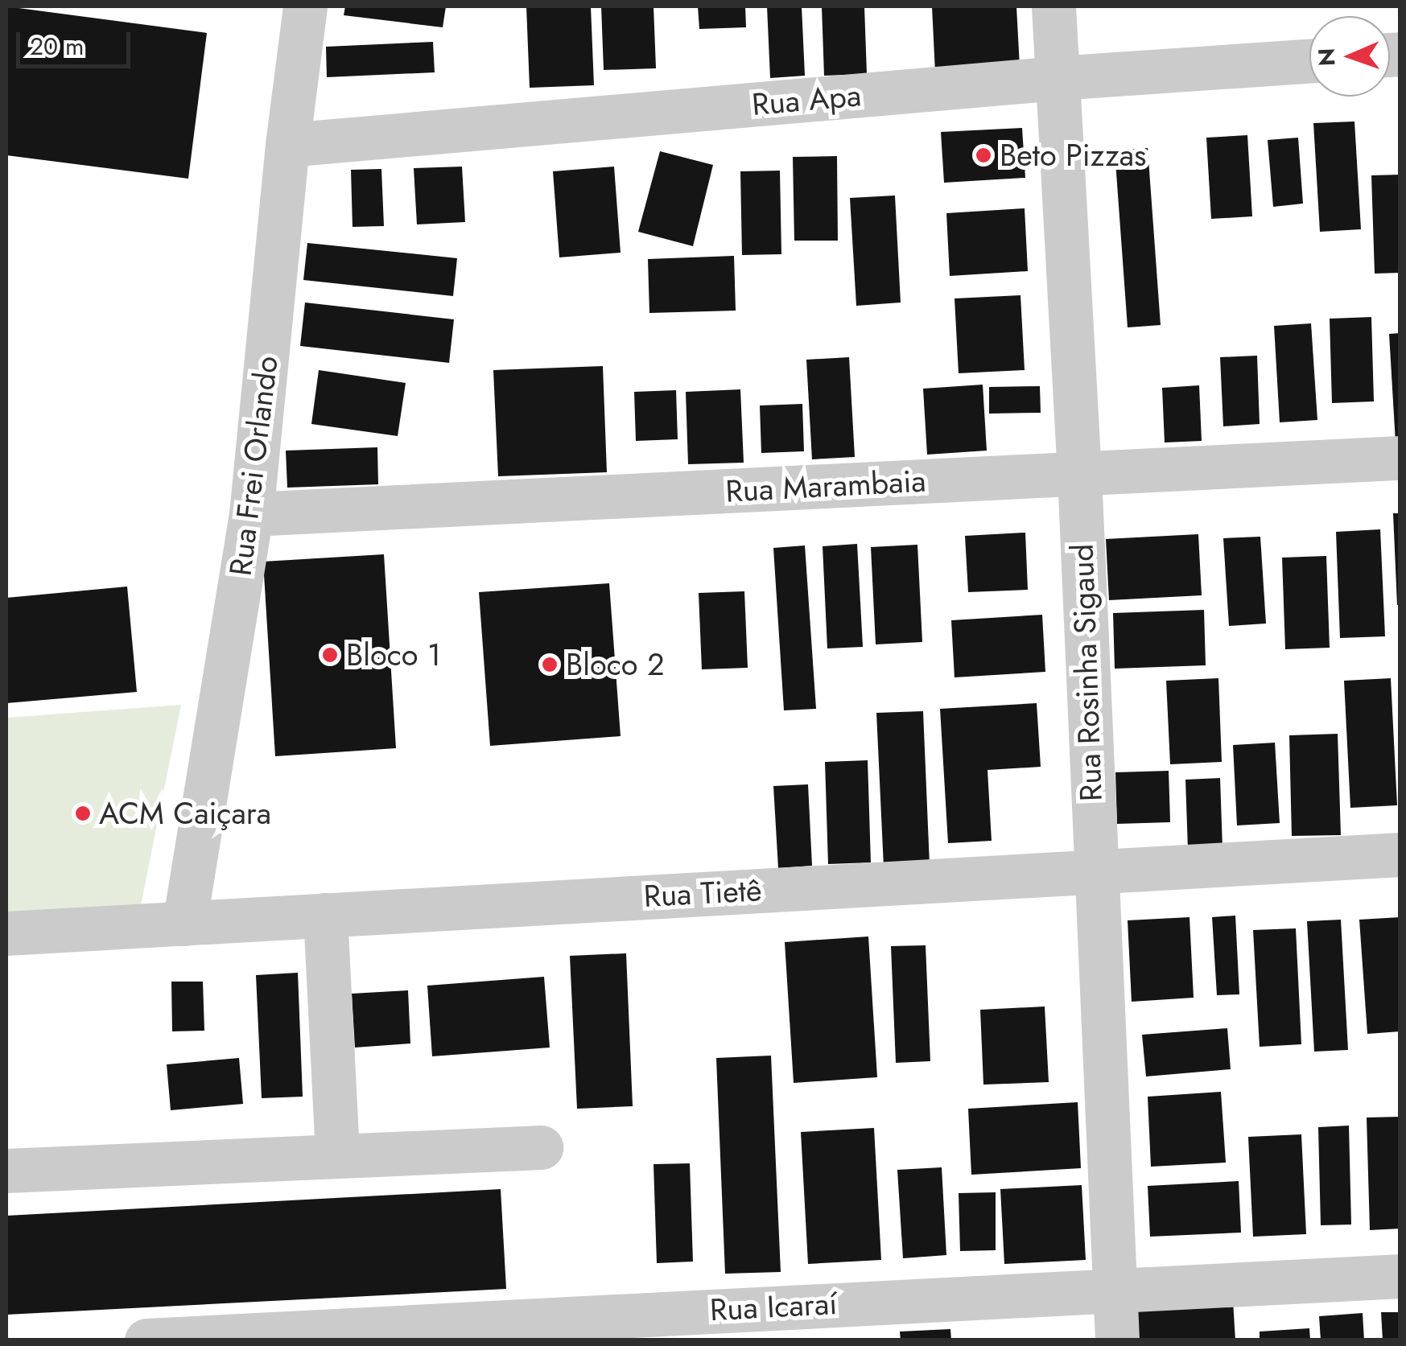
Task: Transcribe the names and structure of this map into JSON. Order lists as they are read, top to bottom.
{
  "streets": {
    "street": [
      "Rua Apa",
      "Rua Frei Orlando",
      "Rua Marambaia",
      "Rua Rosinha Sigaud",
      "Rua Tietê",
      "Rua Icaraí"
    ]
  },
  "crossings": [
    ["Rua Apa", "Rua Frei Orlando"],
    ["Rua Apa", "Rua Rosinha Sigaud"],
    ["Rua Frei Orlando", "Rua Marambaia"],
    ["Rua Frei Orlando", "Rua Tietê"],
    ["Rua Marambaia", "Rua Rosinha Sigaud"],
    ["Rua Rosinha Sigaud", "Rua Tietê"],
    ["Rua Rosinha Sigaud", "Rua Icaraí"]
  ],
  "places": [
    "Beto Pizzas",
    "Bloco 1",
    "Bloco 2",
    "ACM Caiçara"
  ],
  "scale_bar": "20 m",
  "north": "left"
}
